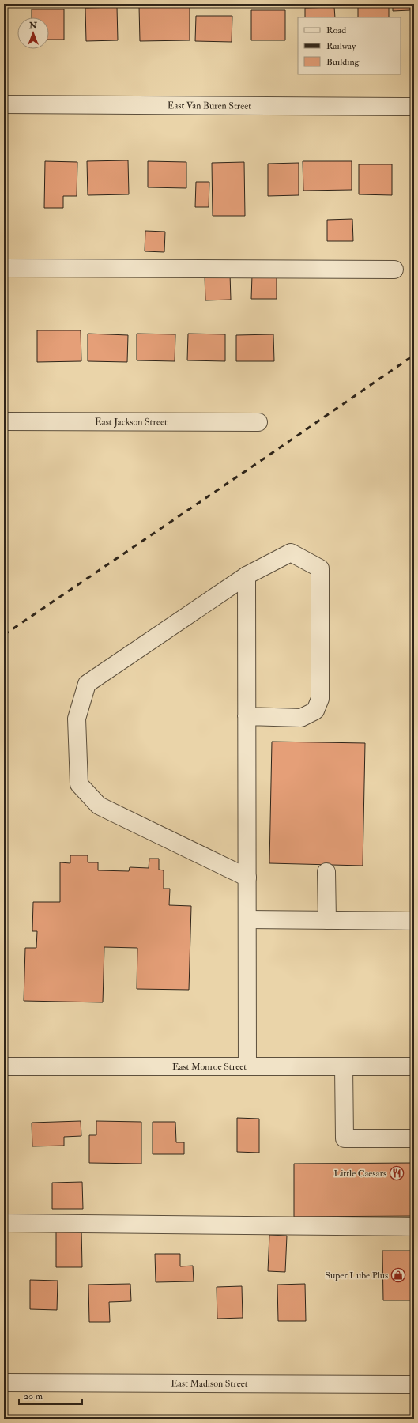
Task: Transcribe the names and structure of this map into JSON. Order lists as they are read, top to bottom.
{
  "streets": {
    "street": [
      "East Van Buren Street",
      "East Jackson Street",
      "East Monroe Street",
      "East Madison Street"
    ]
  },
  "places": {
    "restaurant": ["Little Caesars"],
    "shop": ["Super Lube Plus"]
  },
  "legend": ["Road", "Railway", "Building"],
  "scale_bar": "20 m",
  "north": "top"
}
